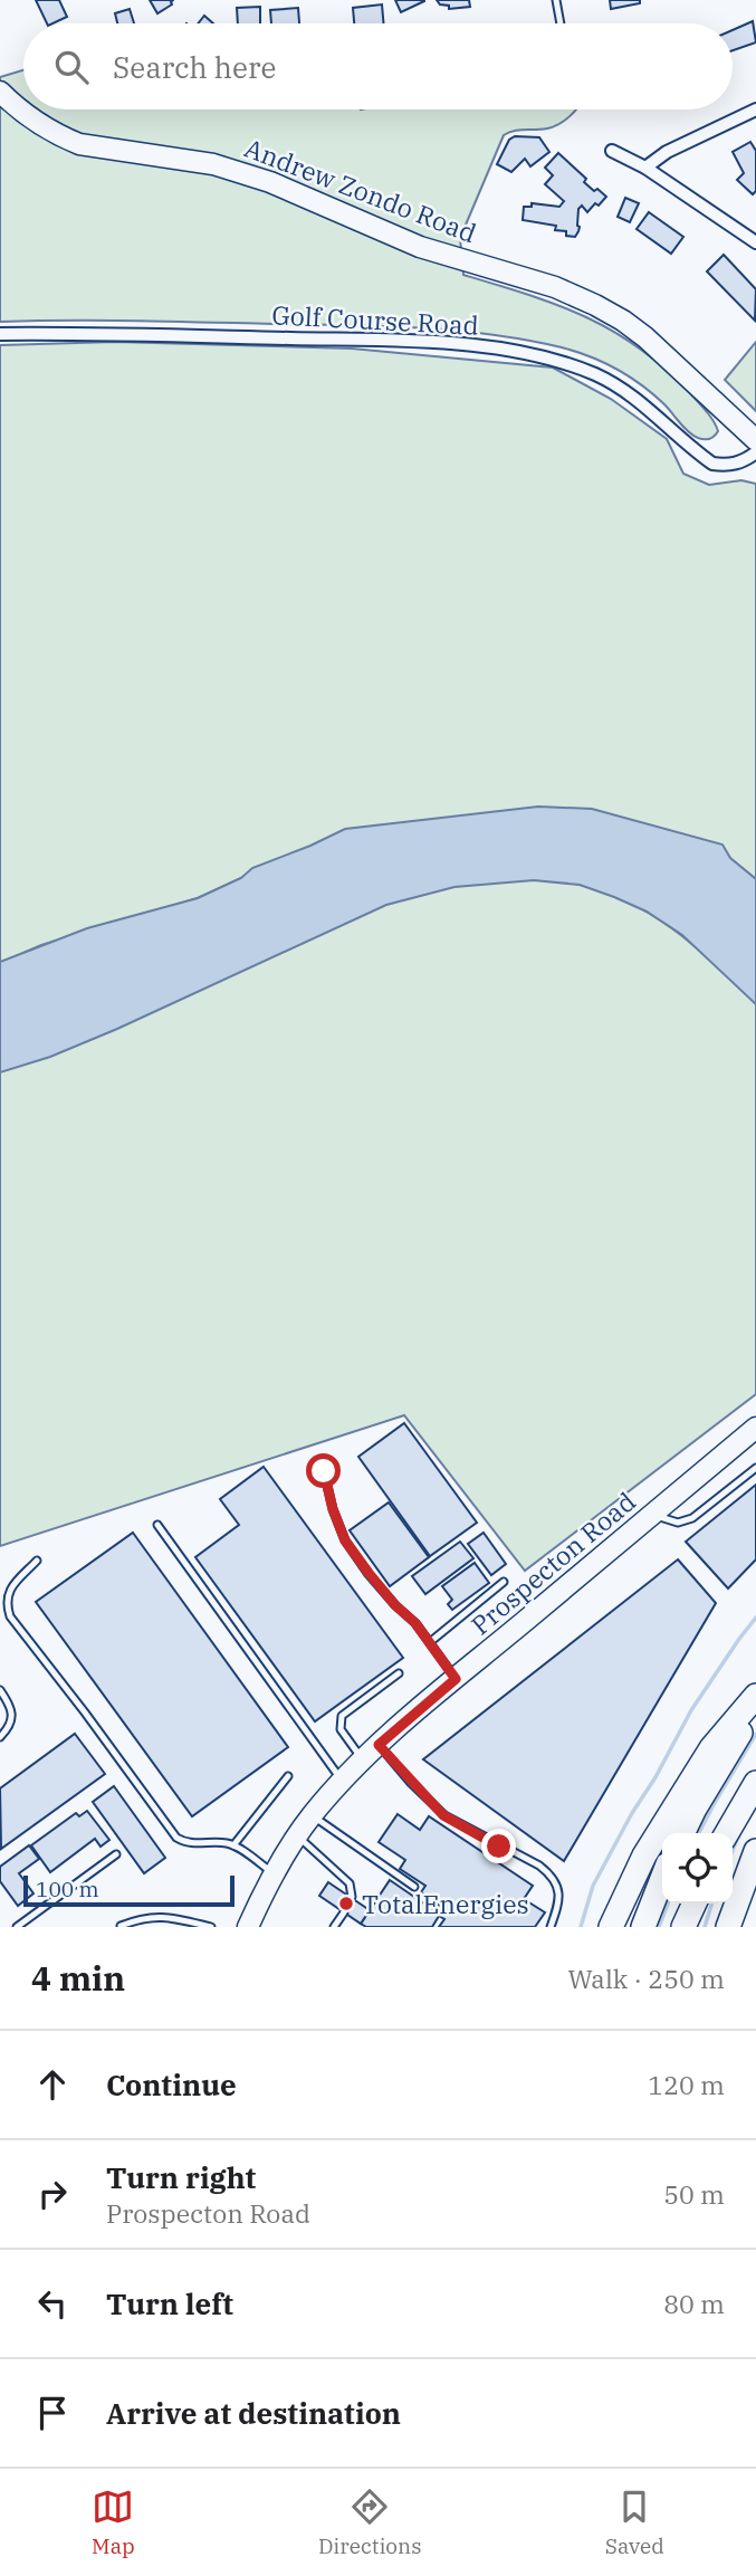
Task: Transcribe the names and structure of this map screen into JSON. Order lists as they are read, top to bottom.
{
  "streets": {
    "main road": ["Andrew Zondo Road", "Prospecton Road"],
    "street": ["Golf Course Road"]
  },
  "places": ["TotalEnergies"],
  "scale_bar": "100 m",
  "page": {
    "search": "Search here",
    "scale": "100 m",
    "heading": ["4 min", "Walk · 250 m"],
    "list": [
      ["Continue", "120 m"],
      ["Turn right", "Prospecton Road", "50 m"],
      ["Turn left", "80 m"],
      "Arrive at destination"
    ],
    "nav": ["Map", "Directions", "Saved"]
  }
}
